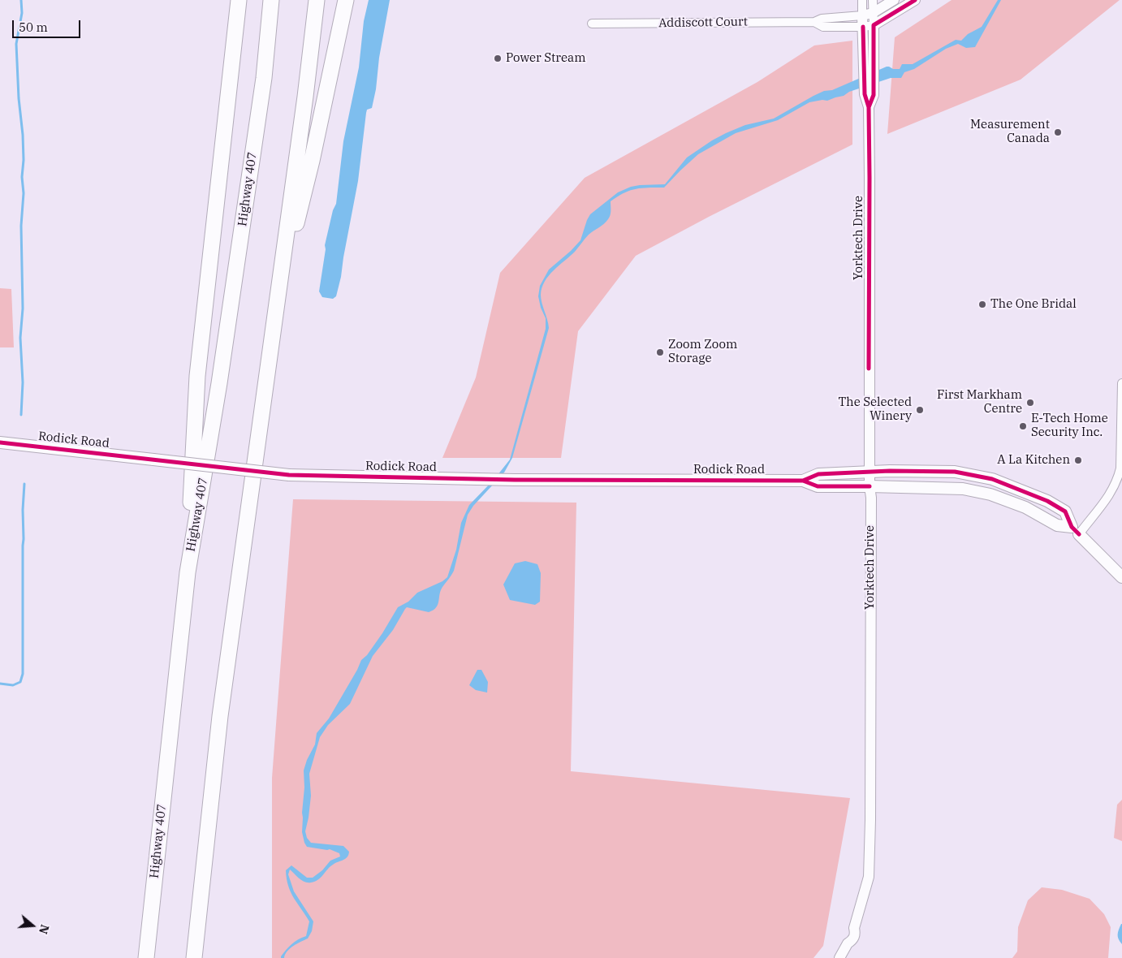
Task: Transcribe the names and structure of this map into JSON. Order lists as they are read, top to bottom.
{
  "streets": {
    "highway": ["Highway 407"],
    "main road": ["Rodick Road"],
    "street": ["Addiscott Court", "Yorktech Drive"]
  },
  "crossings": [
    ["Addiscott Court", "Yorktech Drive"],
    ["Yorktech Drive", "Rodick Road"]
  ],
  "places": [
    "Power Stream",
    "Measurement Canada",
    "The One Bridal",
    "Zoom Zoom Storage",
    "First Markham Centre",
    "The Selected Winery",
    "E-Tech Home Security Inc.",
    "A La Kitchen"
  ],
  "scale_bar": "50 m",
  "north": "right"
}
